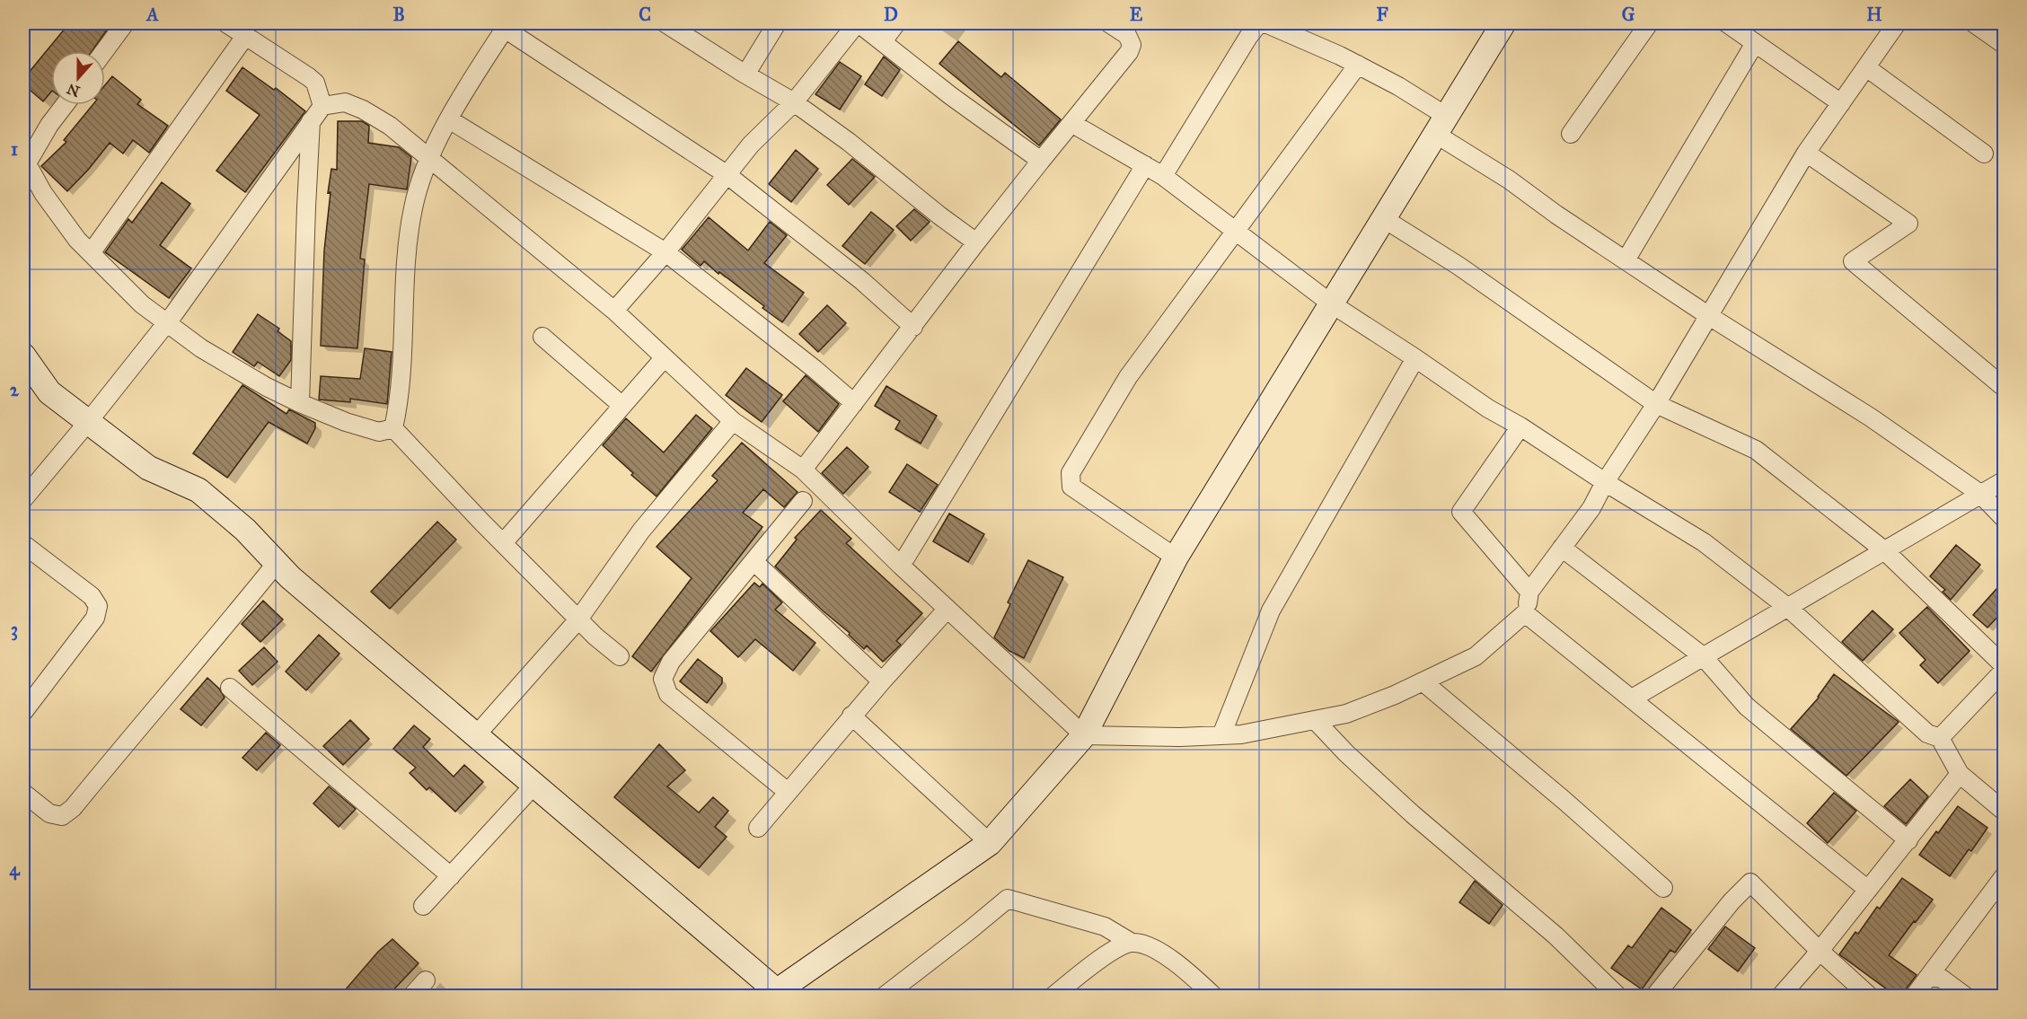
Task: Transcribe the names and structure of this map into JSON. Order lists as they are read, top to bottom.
{
  "north": "bottom",
  "grid": {
    "columns": [
      "A",
      "B",
      "C",
      "D",
      "E",
      "F",
      "G",
      "H"
    ],
    "rows": [
      "1",
      "2",
      "3",
      "4"
    ]
  }
}
